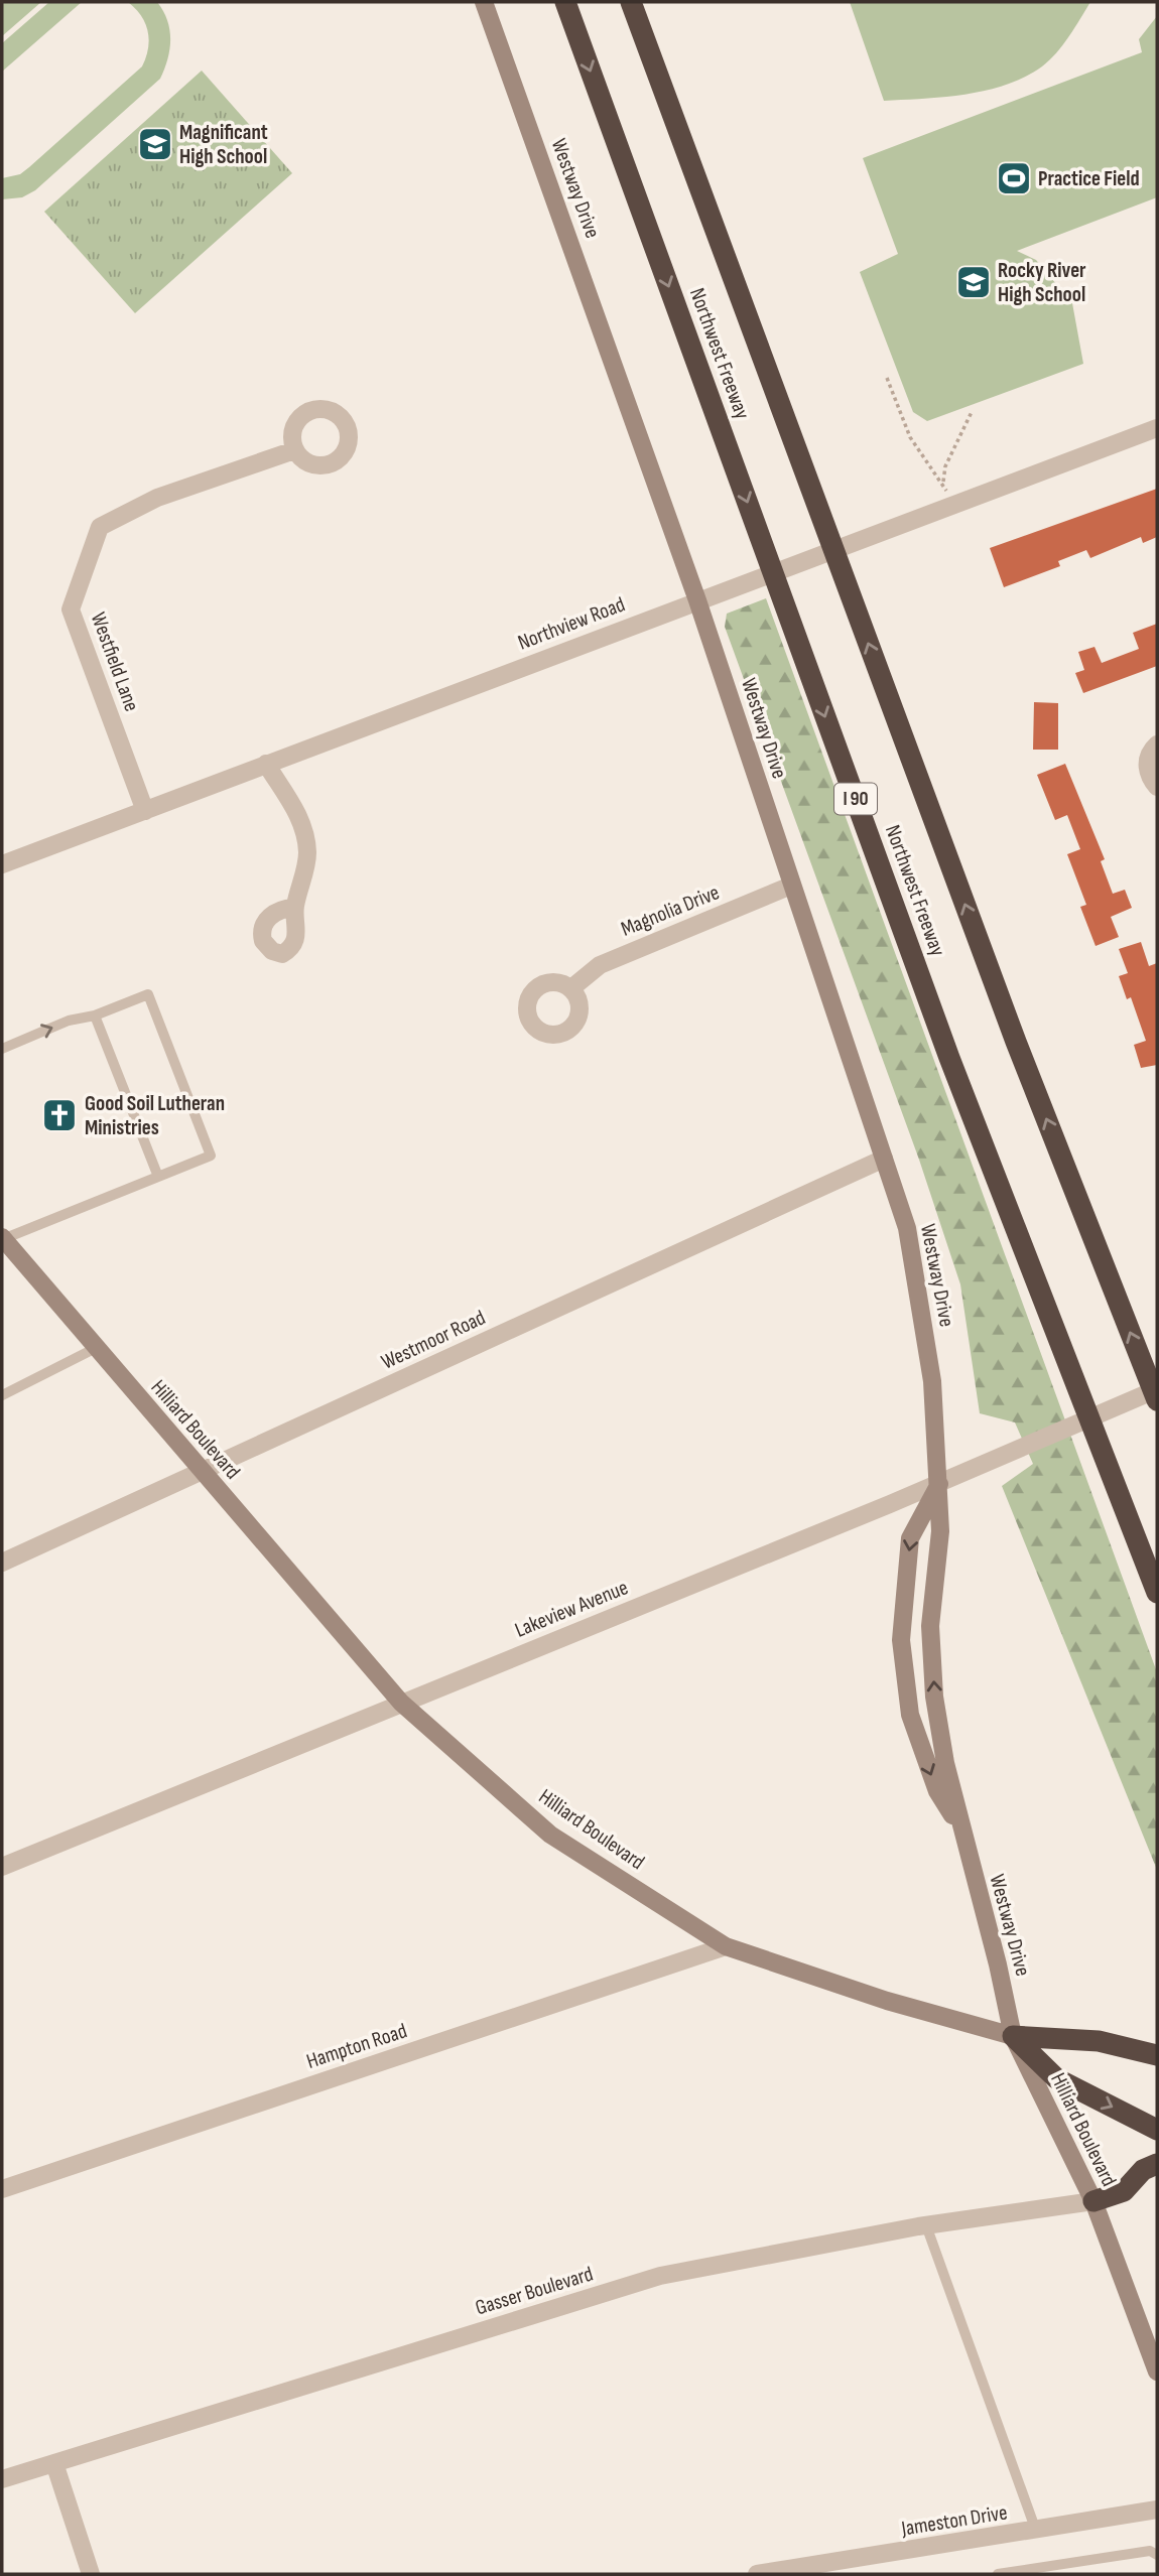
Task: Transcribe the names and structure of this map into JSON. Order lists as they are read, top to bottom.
{
  "streets": {
    "highway": ["Northwest Freeway", "I 90"],
    "main road": ["Westway Drive", "Hilliard Boulevard"],
    "street": [
      "Northview Road",
      "Westfield Lane",
      "Magnolia Drive",
      "Westmoor Road",
      "Lakeview Avenue",
      "Hampton Road",
      "Gasser Boulevard",
      "Jameston Drive"
    ]
  },
  "crossings": [
    ["Westway Drive", "Northview Road"],
    ["Westway Drive", "Magnolia Drive"],
    ["Westway Drive", "Westmoor Road"],
    ["Westway Drive", "Hilliard Boulevard"],
    ["Westway Drive", "Lakeview Avenue"],
    ["Northview Road", "Westfield Lane"],
    ["Westmoor Road", "Hilliard Boulevard"],
    ["Hilliard Boulevard", "Lakeview Avenue"],
    ["Hilliard Boulevard", "Hampton Road"],
    ["Hilliard Boulevard", "Gasser Boulevard"]
  ],
  "places": {
    "school or university": ["Magnificant High School", "Rocky River High School"],
    "sports": ["Practice Field"],
    "church": ["Good Soil Lutheran Ministries"]
  }
}
